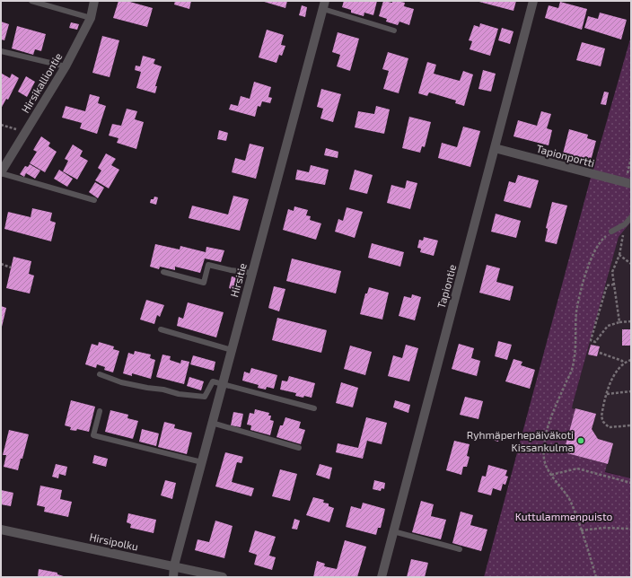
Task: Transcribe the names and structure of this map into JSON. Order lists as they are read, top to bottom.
{
  "streets": {
    "street": [
      "Hirsikalliontie",
      "Tapionportti",
      "Hirsitie",
      "Tapiontie",
      "Hirsipolku"
    ]
  },
  "crossings": [
    ["Tapionportti", "Tapiontie"],
    ["Hirsitie", "Hirsipolku"]
  ],
  "parks": ["Kuttulammenpuisto"],
  "places": ["Ryhmäperhepäiväkoti Kissankulma"]
}
